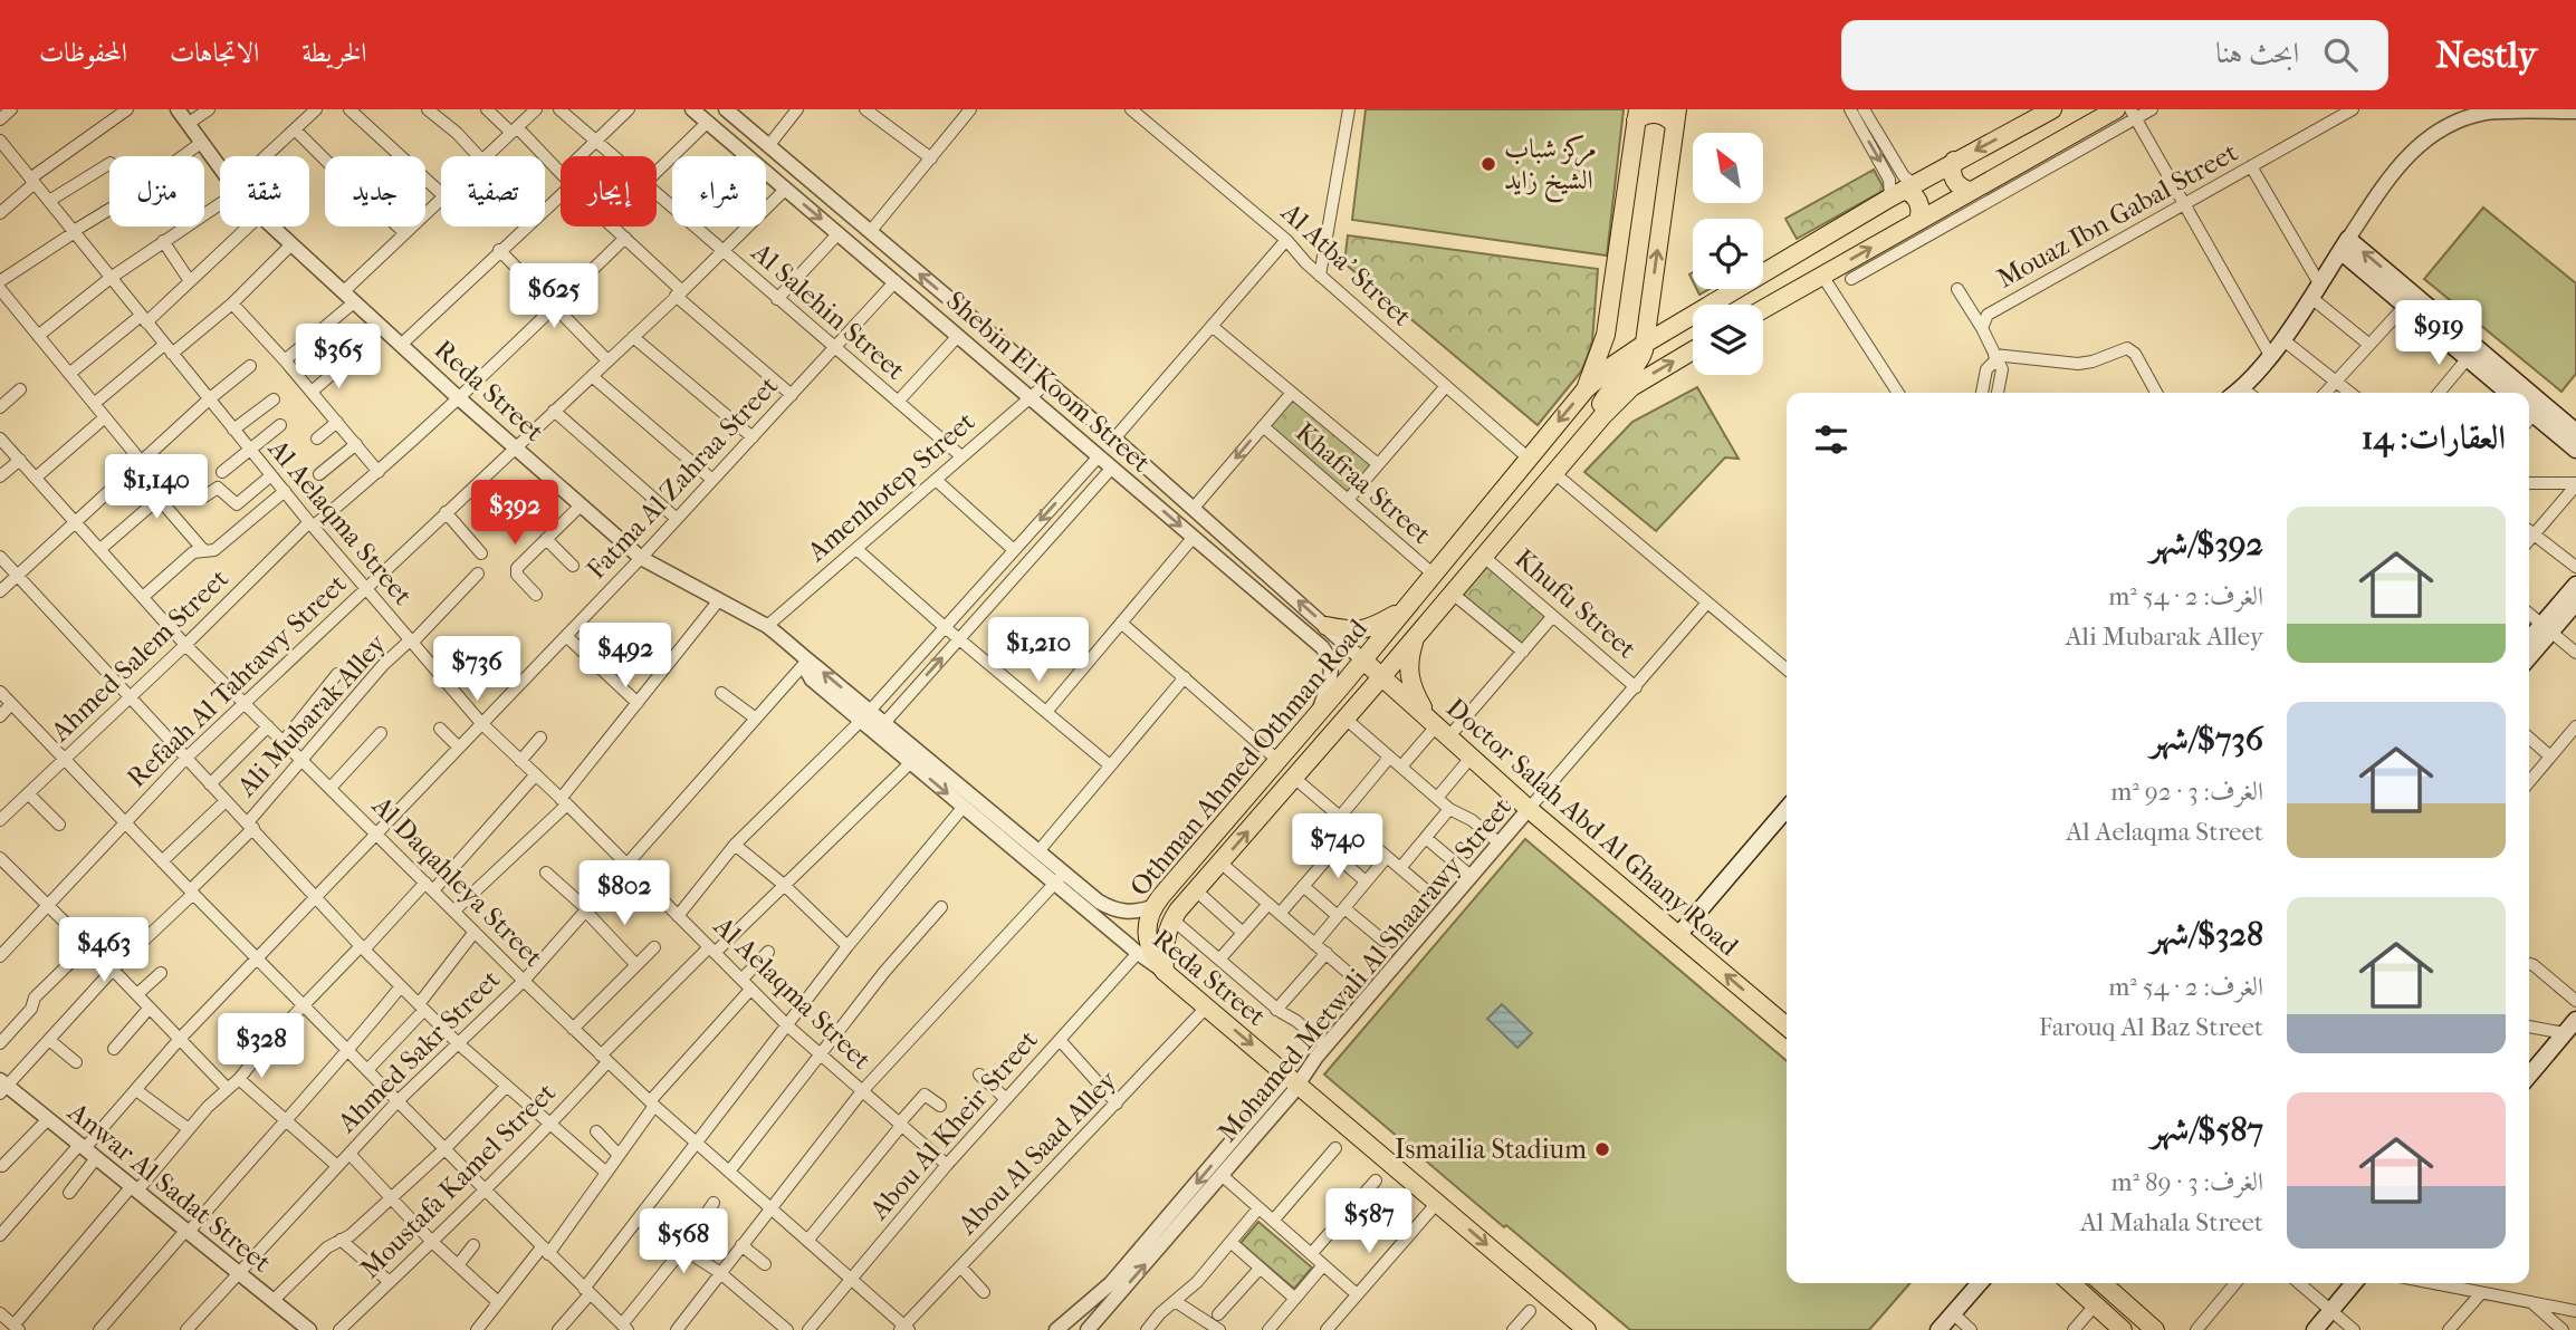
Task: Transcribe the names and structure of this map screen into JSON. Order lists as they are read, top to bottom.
{
  "streets": {
    "main road": ["Reda Street", "Othman Ahmed Othman Road", "Doctor Salah Abd Al Ghany Road"],
    "street": [
      "Mouaz Ibn Gabal Street",
      "Al Atba' Street",
      "Al Salehin Street",
      "Shebin El Koom Street",
      "Fatma Al Zahraa Street",
      "Khafraa Street",
      "Amenhotep Street",
      "Al Aelaqma Street",
      "Khufu Street",
      "Ahmed Salem Street",
      "Refaah Al Tahtawy Street",
      "Ali Mubarak Alley",
      "Al Daqahleya Street",
      "Mohamed Metwali Al Shaarawy Street",
      "Ahmed Sakr Street",
      "Abou Al Kheir Street",
      "Abou Al Saad Alley",
      "Moustafa Kamel Street",
      "Anwar Al Sadat Street"
    ]
  },
  "crossings": [
    ["Al Atba' Street", "Othman Ahmed Othman Road"],
    ["Al Salehin Street", "Fatma Al Zahraa Street"],
    ["Al Salehin Street", "Amenhotep Street"],
    ["Al Salehin Street", "Refaah Al Tahtawy Street"],
    ["Shebin El Koom Street", "Fatma Al Zahraa Street"],
    ["Shebin El Koom Street", "Amenhotep Street"],
    ["Shebin El Koom Street", "Refaah Al Tahtawy Street"],
    ["Shebin El Koom Street", "Othman Ahmed Othman Road"],
    ["Reda Street", "Fatma Al Zahraa Street"],
    ["Reda Street", "Amenhotep Street"],
    ["Reda Street", "Ahmed Salem Street"],
    ["Reda Street", "Refaah Al Tahtawy Street"],
    ["Reda Street", "Othman Ahmed Othman Road"],
    ["Reda Street", "Mohamed Metwali Al Shaarawy Street"],
    ["Reda Street", "Ahmed Sakr Street"],
    ["Reda Street", "Abou Al Kheir Street"],
    ["Reda Street", "Abou Al Saad Alley"],
    ["Reda Street", "Moustafa Kamel Street"],
    ["Fatma Al Zahraa Street", "Al Aelaqma Street"],
    ["Fatma Al Zahraa Street", "Al Daqahleya Street"],
    ["Fatma Al Zahraa Street", "Anwar Al Sadat Street"],
    ["Khafraa Street", "Othman Ahmed Othman Road"],
    ["Al Aelaqma Street", "Ahmed Salem Street"],
    ["Al Aelaqma Street", "Refaah Al Tahtawy Street"],
    ["Al Aelaqma Street", "Ali Mubarak Alley"],
    ["Al Aelaqma Street", "Ahmed Sakr Street"],
    ["Al Aelaqma Street", "Abou Al Kheir Street"],
    ["Al Aelaqma Street", "Moustafa Kamel Street"],
    ["Khufu Street", "Othman Ahmed Othman Road"],
    ["Khufu Street", "Mohamed Metwali Al Shaarawy Street"],
    ["Ahmed Salem Street", "Al Daqahleya Street"],
    ["Refaah Al Tahtawy Street", "Al Daqahleya Street"],
    ["Ali Mubarak Alley", "Al Daqahleya Street"],
    ["Ali Mubarak Alley", "Anwar Al Sadat Street"],
    ["Othman Ahmed Othman Road", "Doctor Salah Abd Al Ghany Road"],
    ["Doctor Salah Abd Al Ghany Road", "Mohamed Metwali Al Shaarawy Street"],
    ["Al Daqahleya Street", "Ahmed Sakr Street"],
    ["Al Daqahleya Street", "Abou Al Kheir Street"],
    ["Al Daqahleya Street", "Abou Al Saad Alley"],
    ["Al Daqahleya Street", "Moustafa Kamel Street"],
    ["Ahmed Sakr Street", "Anwar Al Sadat Street"]
  ],
  "places": ["مركز شباب الشيخ زايد", "Ismailia Stadium"],
  "north": "top left",
  "page": {
    "header": "Nestly",
    "search": "ابحث هنا",
    "nav": ["الخريطة", "الاتجاهات", "المحفوظات"],
    "chip": [
      "شراء",
      "إيجار",
      "تصفية",
      "جديد",
      "شقة",
      "منزل"
    ],
    "price": [
      "$625",
      "$919",
      "$365",
      "$1,140",
      "$392",
      "$1,210",
      "$492",
      "$736",
      "$740",
      "$802",
      "$463",
      "$328",
      "$587",
      "$568"
    ],
    "heading": "العقارات: 14",
    "list": [
      {
        "name": "$392/شهر",
        "note": "الغرف: 2 · 54 m² · Ali Mubarak Alley"
      },
      {
        "name": "$736/شهر",
        "note": "الغرف: 3 · 92 m² · Al Aelaqma Street"
      },
      {
        "name": "$328/شهر",
        "note": "الغرف: 2 · 54 m² · Farouq Al Baz Street"
      },
      {
        "name": "$587/شهر",
        "note": "الغرف: 3 · 89 m² · Al Mahala Street"
      }
    ]
  }
}
